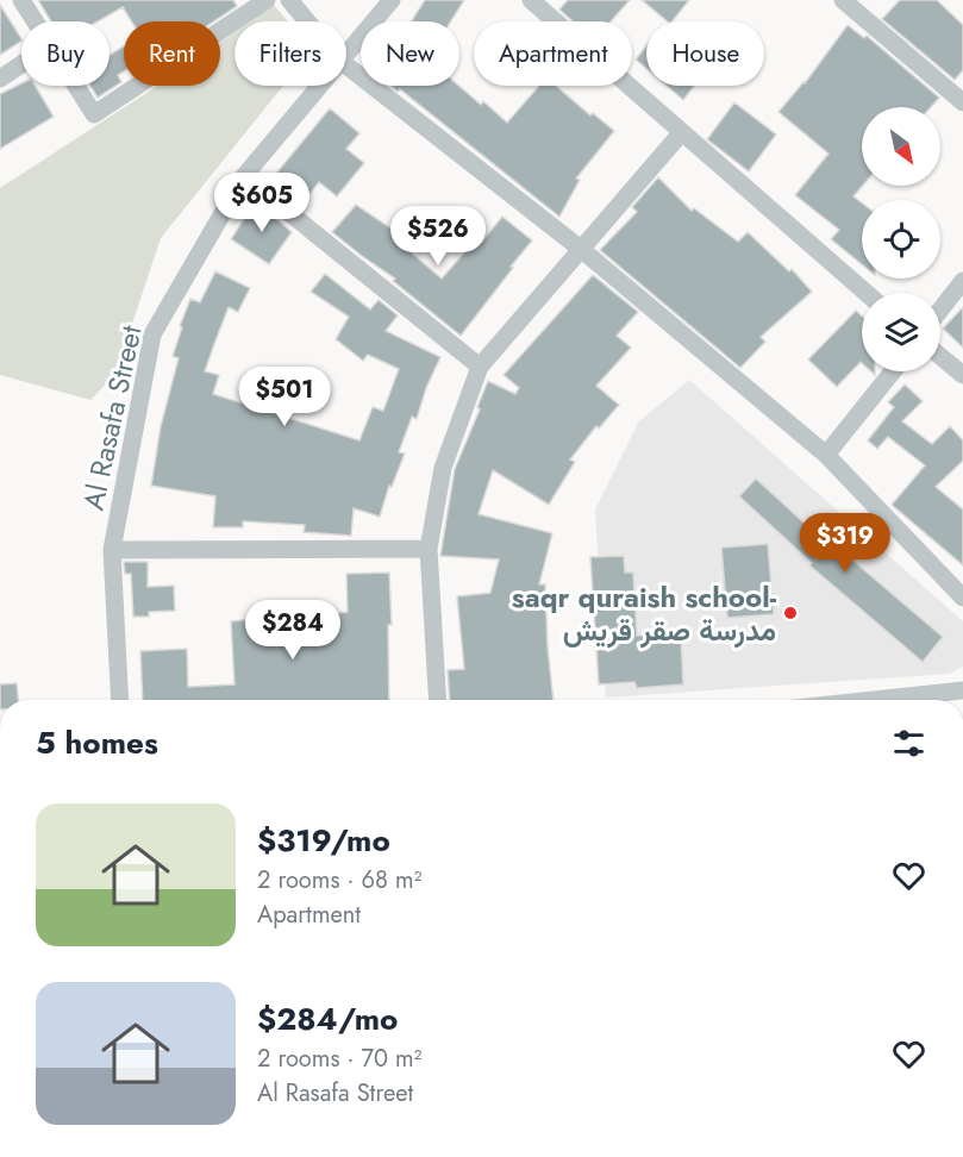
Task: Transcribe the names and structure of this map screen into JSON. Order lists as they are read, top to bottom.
{
  "streets": {
    "street": ["Al Rasafa Street"]
  },
  "places": ["saqr quraish school- مدرسة صقر قريش"],
  "north": "bottom right",
  "page": {
    "chip": [
      "Buy",
      "Rent",
      "Filters",
      "New",
      "Apartment",
      "House"
    ],
    "price": [
      "$605",
      "$526",
      "$501",
      "$319",
      "$284"
    ],
    "heading": "5 homes",
    "list": [
      {
        "name": "$319/mo",
        "note": "2 rooms · 68 m² · Apartment"
      },
      {
        "name": "$284/mo",
        "note": "2 rooms · 70 m² · Al Rasafa Street"
      }
    ]
  }
}
